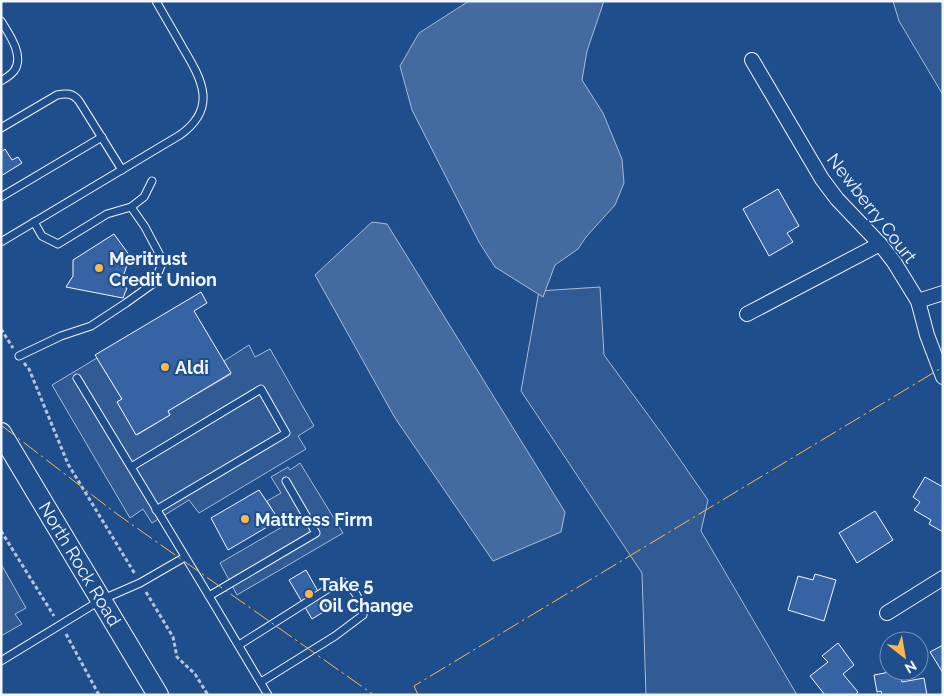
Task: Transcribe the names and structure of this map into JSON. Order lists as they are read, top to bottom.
{
  "streets": {
    "main road": ["North Rock Road"],
    "street": ["Newberry Court"]
  },
  "places": [
    "Meritrust Credit Union",
    "Aldi",
    "Mattress Firm",
    "Take 5 Oil Change"
  ],
  "north": "bottom right"
}
